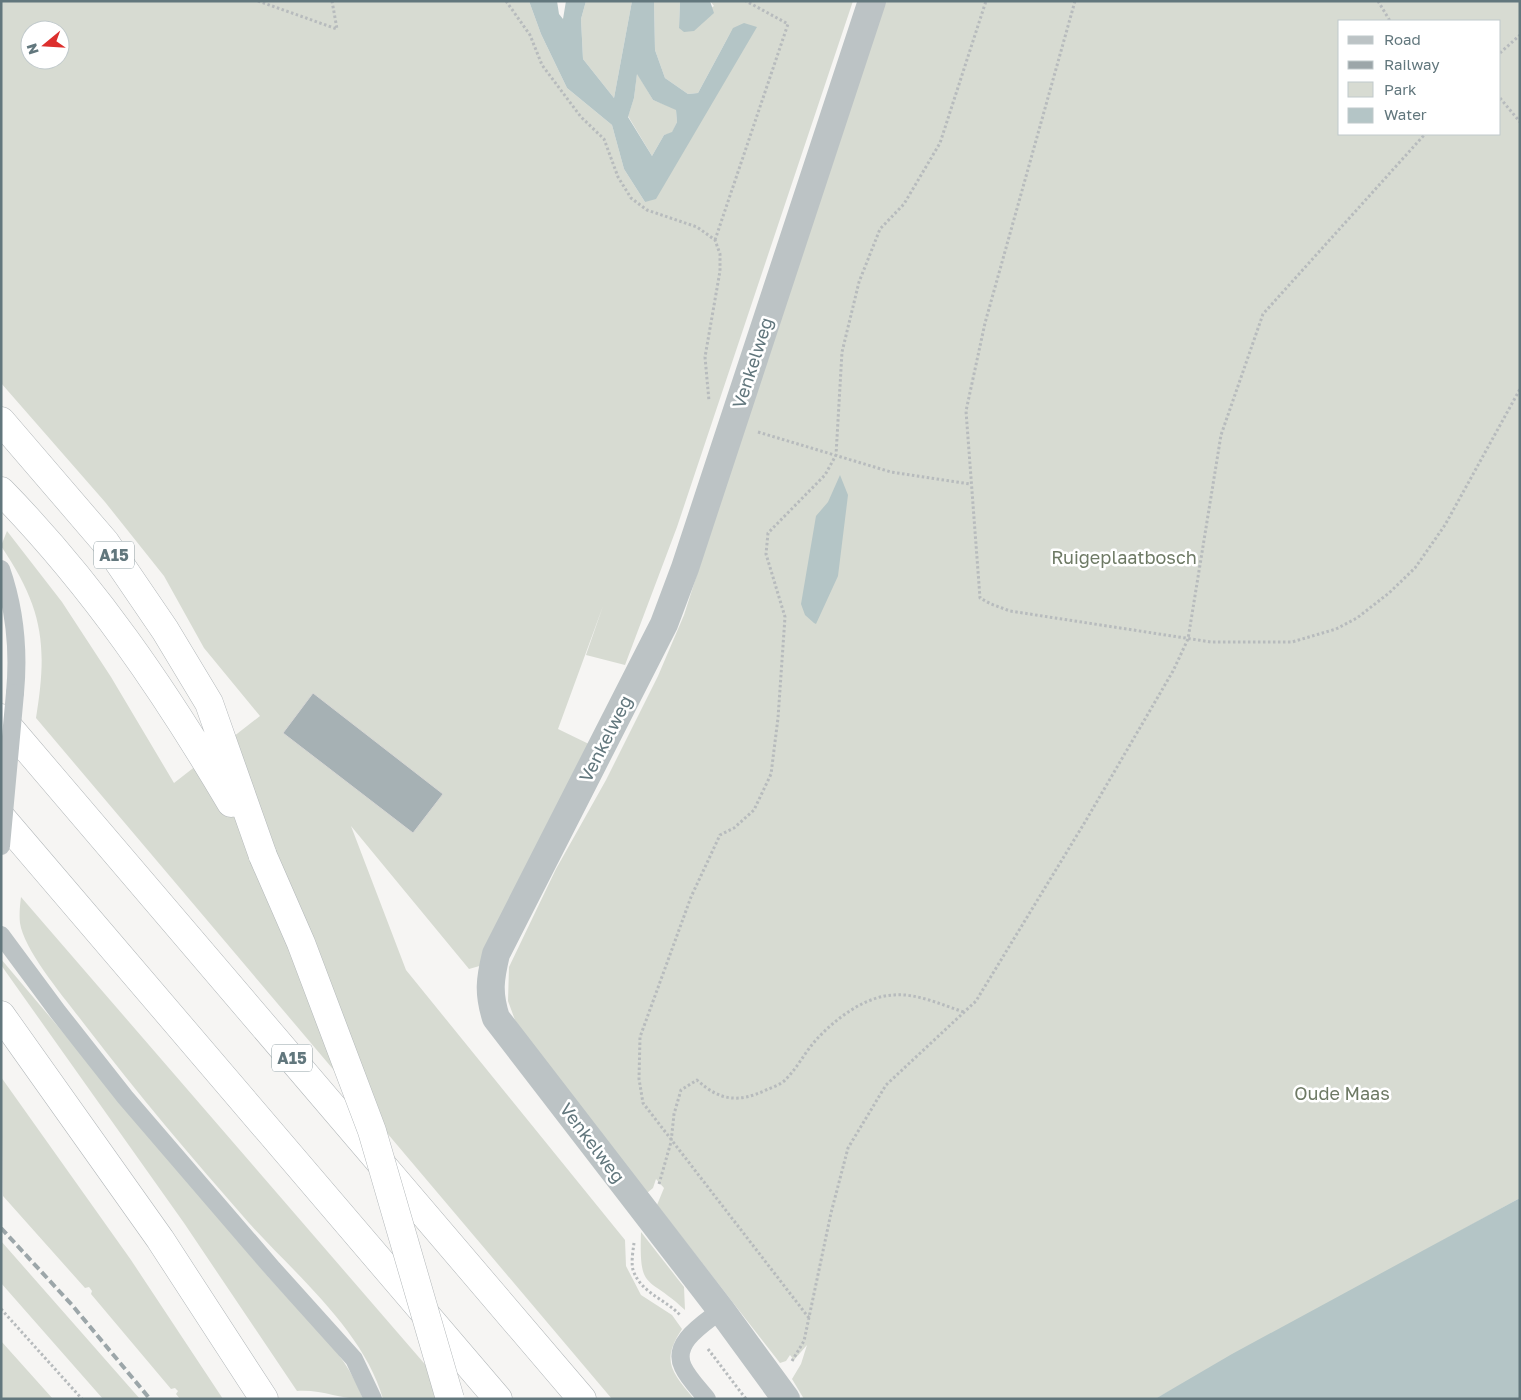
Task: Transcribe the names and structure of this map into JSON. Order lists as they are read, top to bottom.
{
  "streets": {
    "highway": ["A15"],
    "street": ["Venkelweg"]
  },
  "parks": ["Ruigeplaatbosch", "Oude Maas"],
  "legend": [
    "Road",
    "Railway",
    "Park",
    "Water"
  ],
  "north": "left"
}
